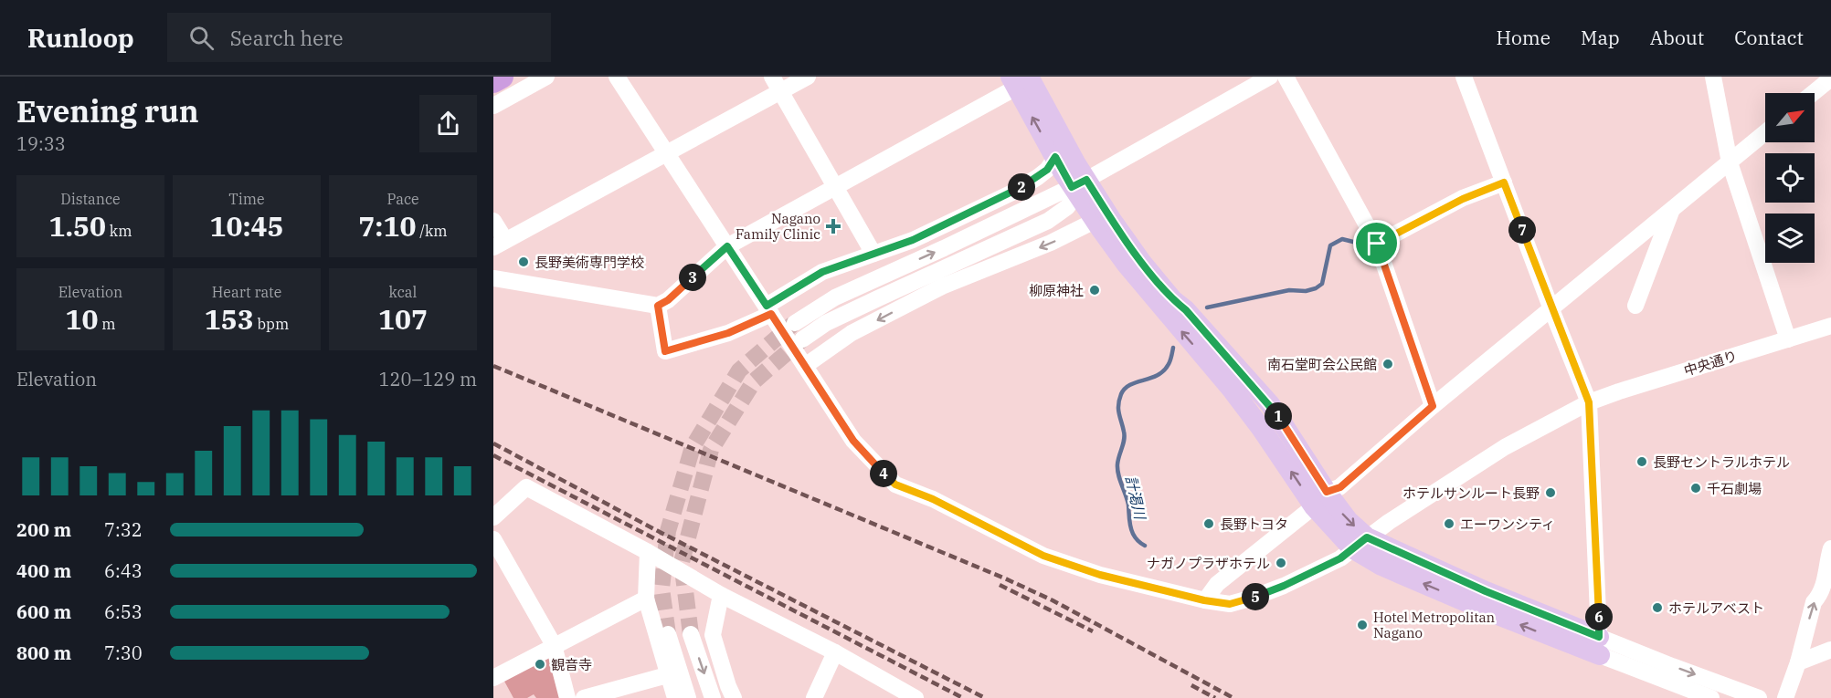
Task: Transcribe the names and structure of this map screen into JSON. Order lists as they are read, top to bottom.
{
  "streets": {
    "street": ["中央通り"]
  },
  "water": ["計渇川"],
  "places": {
    "health": ["Nagano Family Clinic"],
    "other": [
      "長野美術専門学校",
      "柳原神社",
      "南石堂町会公民館",
      "長野セントラルホテル",
      "千石劇場",
      "ホテルサンルート長野",
      "長野トヨタ",
      "エーワンシティ",
      "ナガノプラザホテル",
      "ホテルアベスト",
      "Hotel Metropolitan Nagano",
      "観音寺"
    ]
  },
  "north": "top right",
  "page": {
    "header": "Runloop",
    "search": "Search here",
    "nav": [
      "Home",
      "Map",
      "About",
      "Contact"
    ],
    "heading": ["Evening run", "19:33"],
    "stats": [
      ["Distance", "1.50 km"],
      ["Time", "10:45"],
      ["Pace", "7:10 /km"],
      ["Elevation", "10 m"],
      ["Heart rate", "153 bpm"],
      ["kcal", "107"]
    ],
    "pins": [
      "2",
      "7",
      "3",
      "1",
      "4",
      "5",
      "6"
    ],
    "chart": ["Elevation", "120–129 m"],
    "list": [
      {
        "name": "200 m",
        "note": "7:32"
      },
      {
        "name": "400 m",
        "note": "6:43"
      },
      {
        "name": "600 m",
        "note": "6:53"
      },
      {
        "name": "800 m",
        "note": "7:30"
      }
    ]
  }
}
